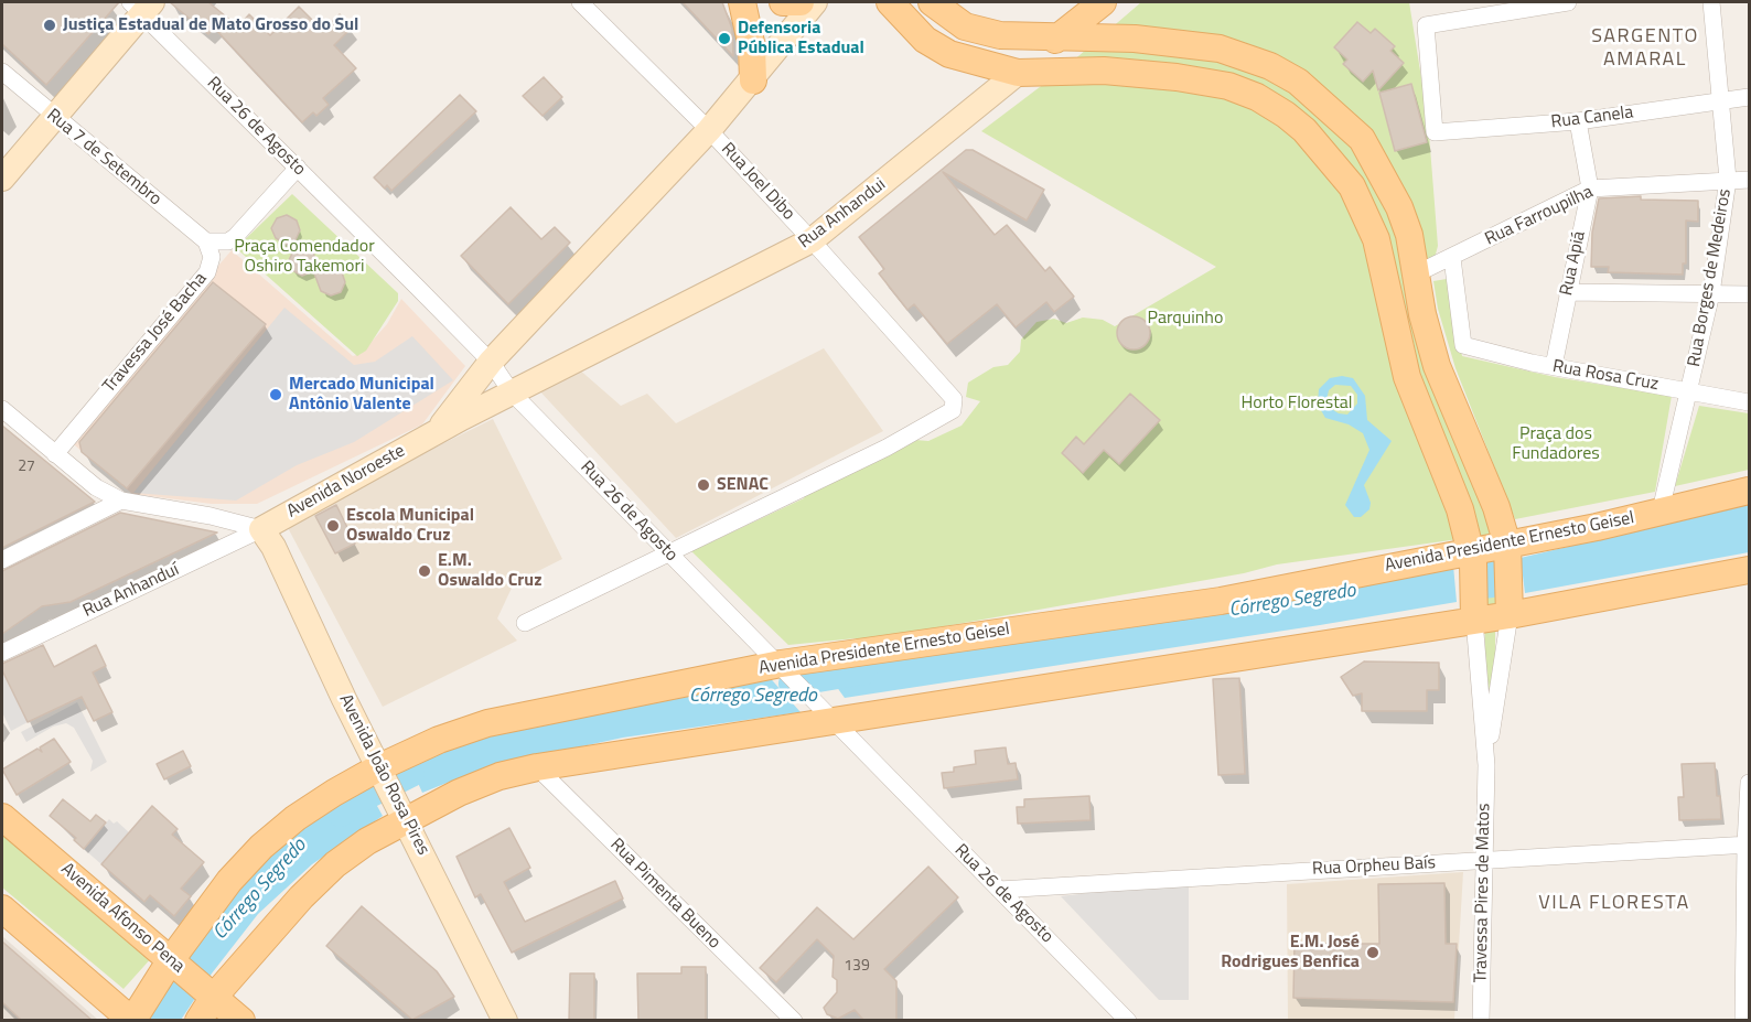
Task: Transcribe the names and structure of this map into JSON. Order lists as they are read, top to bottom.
{
  "streets": {
    "main road": ["Rua Anhandui", "Avenida Presidente Ernesto Geisel", "Avenida Afonso Pena"],
    "street": [
      "Rua Canela",
      "Rua 26 de Agosto",
      "Rua 7 de Setembro",
      "Rua Joel Dibo",
      "Rua Farroupilha",
      "Rua Apiá",
      "Rua Borges de Medeiros",
      "Travessa José Bacha",
      "Rua Rosa Cruz",
      "Avenida Noroeste",
      "Rua Anhanduí",
      "Avenida João Rosa Pires",
      "Rua Orpheu Baís",
      "Travessa Pires de Matos",
      "Rua Pimenta Bueno"
    ]
  },
  "crossings": [
    ["Rua Canela", "Rua Apiá"],
    ["Rua Canela", "Rua Borges de Medeiros"],
    ["Rua 26 de Agosto", "Rua Joel Dibo"],
    ["Rua 26 de Agosto", "Rua Anhandui"],
    ["Rua 26 de Agosto", "Avenida Noroeste"],
    ["Rua 26 de Agosto", "Avenida Presidente Ernesto Geisel"],
    ["Rua 26 de Agosto", "Rua Orpheu Baís"],
    ["Rua 7 de Setembro", "Travessa José Bacha"],
    ["Rua Joel Dibo", "Rua Anhandui"],
    ["Rua Joel Dibo", "Avenida Noroeste"],
    ["Rua Anhandui", "Avenida Noroeste"],
    ["Rua Farroupilha", "Rua Apiá"],
    ["Rua Farroupilha", "Rua Borges de Medeiros"],
    ["Rua Farroupilha", "Rua Rosa Cruz"],
    ["Rua Apiá", "Rua Rosa Cruz"],
    ["Rua Borges de Medeiros", "Rua Rosa Cruz"],
    ["Rua Borges de Medeiros", "Avenida Presidente Ernesto Geisel"],
    ["Avenida Noroeste", "Rua Anhanduí"],
    ["Avenida Noroeste", "Avenida João Rosa Pires"],
    ["Avenida Presidente Ernesto Geisel", "Avenida João Rosa Pires"],
    ["Avenida Presidente Ernesto Geisel", "Avenida Afonso Pena"],
    ["Rua Anhanduí", "Avenida João Rosa Pires"],
    ["Rua Orpheu Baís", "Travessa Pires de Matos"]
  ],
  "districts": ["SARGENTO AMARAL", "VILA FLORESTA"],
  "water": ["Córrego Segredo"],
  "parks": [
    "Praça Comendador Oshiro Takemori",
    "Parquinho",
    "Horto Florestal",
    "Praça dos Fundadores"
  ],
  "places": [
    "Justiça Estadual de Mato Grosso do Sul",
    "Defensoria Pública Estadual",
    "Mercado Municipal Antônio Valente",
    "SENAC",
    "Escola Municipal Oswaldo Cruz",
    "E.M. Oswaldo Cruz",
    "E.M. José Rodrigues Benfica"
  ],
  "house_numbers": ["27", "139"]
}
